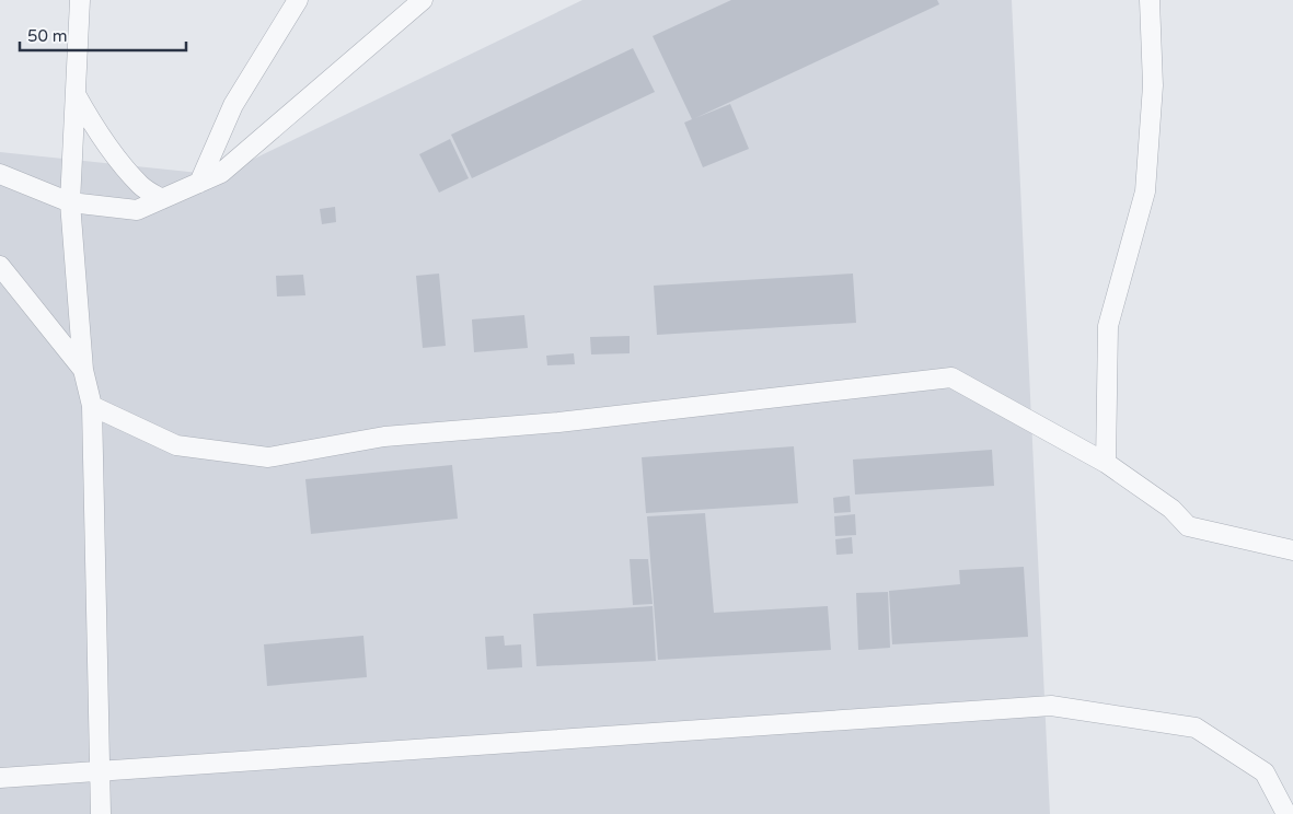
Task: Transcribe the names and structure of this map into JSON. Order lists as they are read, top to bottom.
{
  "scale_bar": "50 m"
}
